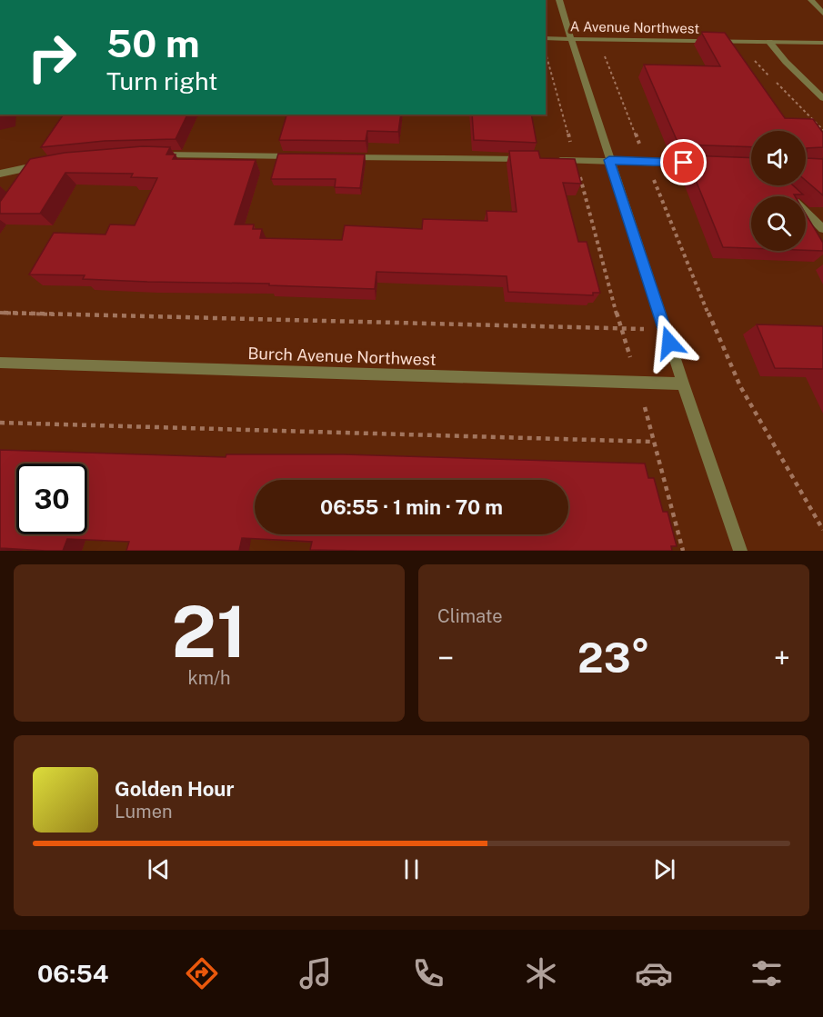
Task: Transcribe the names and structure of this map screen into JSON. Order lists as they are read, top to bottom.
{
  "streets": {
    "street": ["A Avenue Northwest", "Burch Avenue Northwest"]
  },
  "page": {
    "turn": ["50 m", "Turn right"],
    "limit": "30",
    "trip": "06:55 · 1 min · 70 m",
    "tile": [
      ["21", "km/h"],
      "Climate"
    ],
    "heat": ["−", "23°", "+"],
    "song": ["Golden Hour", "Lumen"],
    "tabs": "06:54"
  }
}
